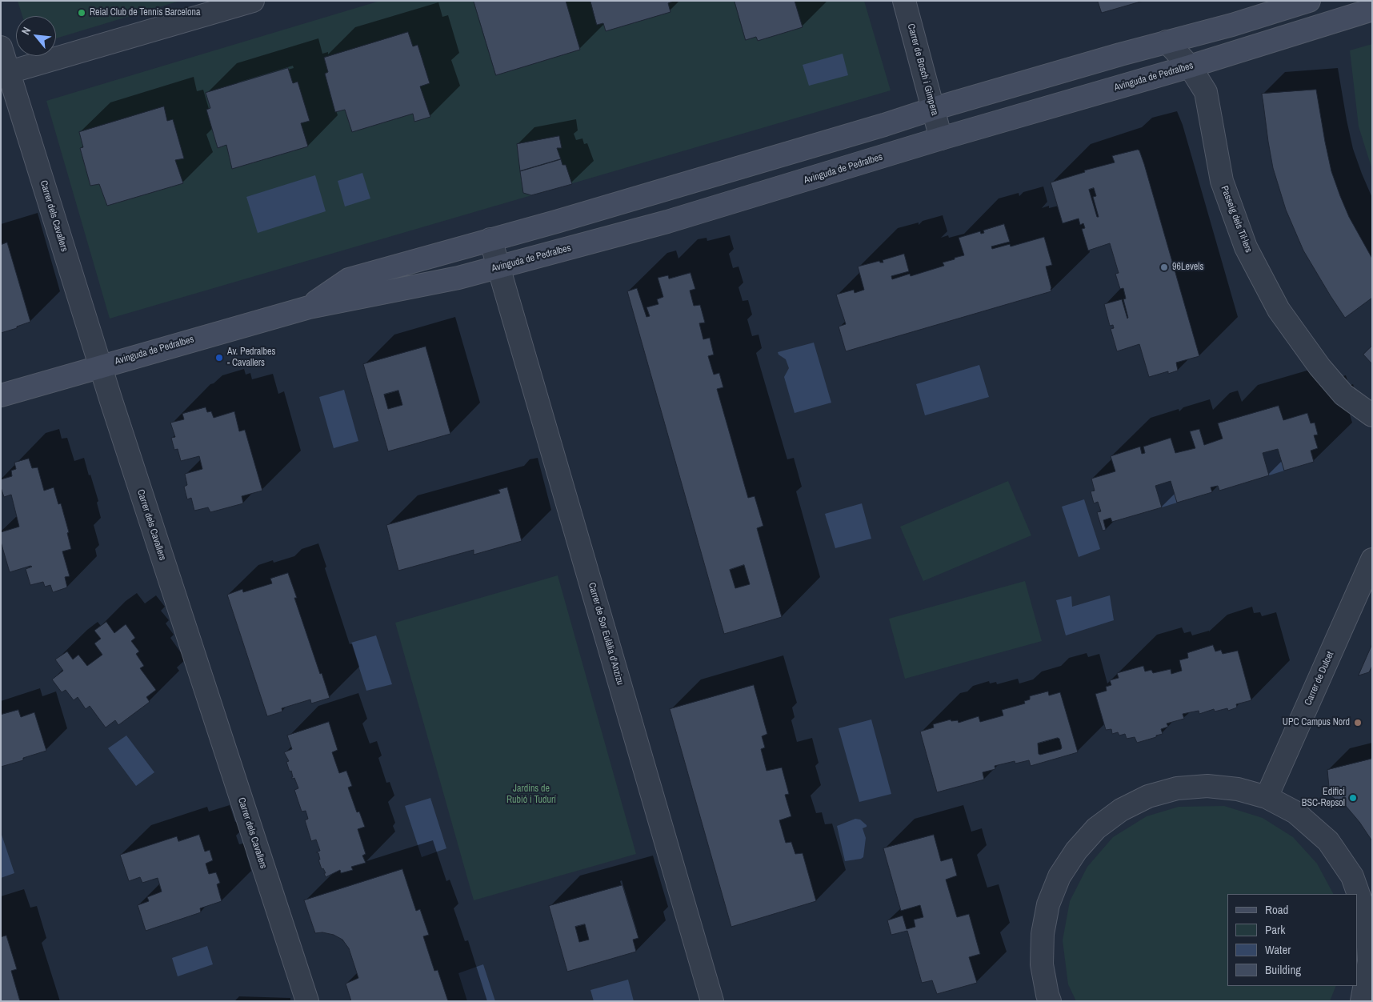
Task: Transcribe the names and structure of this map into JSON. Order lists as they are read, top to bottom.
{
  "streets": {
    "street": [
      "Carrer de Bosch i Gimpera",
      "Avinguda de Pedralbes",
      "Carrer dels Cavallers",
      "Passeig dels Til·lers",
      "Carrer de Sor Eulàlia d'Anzizu",
      "Carrer de Dulcet"
    ]
  },
  "crossings": [
    ["Carrer de Bosch i Gimpera", "Avinguda de Pedralbes"],
    ["Avinguda de Pedralbes", "Carrer dels Cavallers"],
    ["Avinguda de Pedralbes", "Passeig dels Til·lers"],
    ["Avinguda de Pedralbes", "Carrer de Sor Eulàlia d'Anzizu"]
  ],
  "parks": ["Jardins de Rubió i Tudurí"],
  "places": [
    "Reial Club de Tennis Barcelona",
    "96Levels",
    "Av. Pedralbes - Cavallers",
    "UPC Campus Nord",
    "Edifici BSC-Repsol"
  ],
  "legend": [
    "Road",
    "Park",
    "Water",
    "Building"
  ],
  "north": "top left"
}
